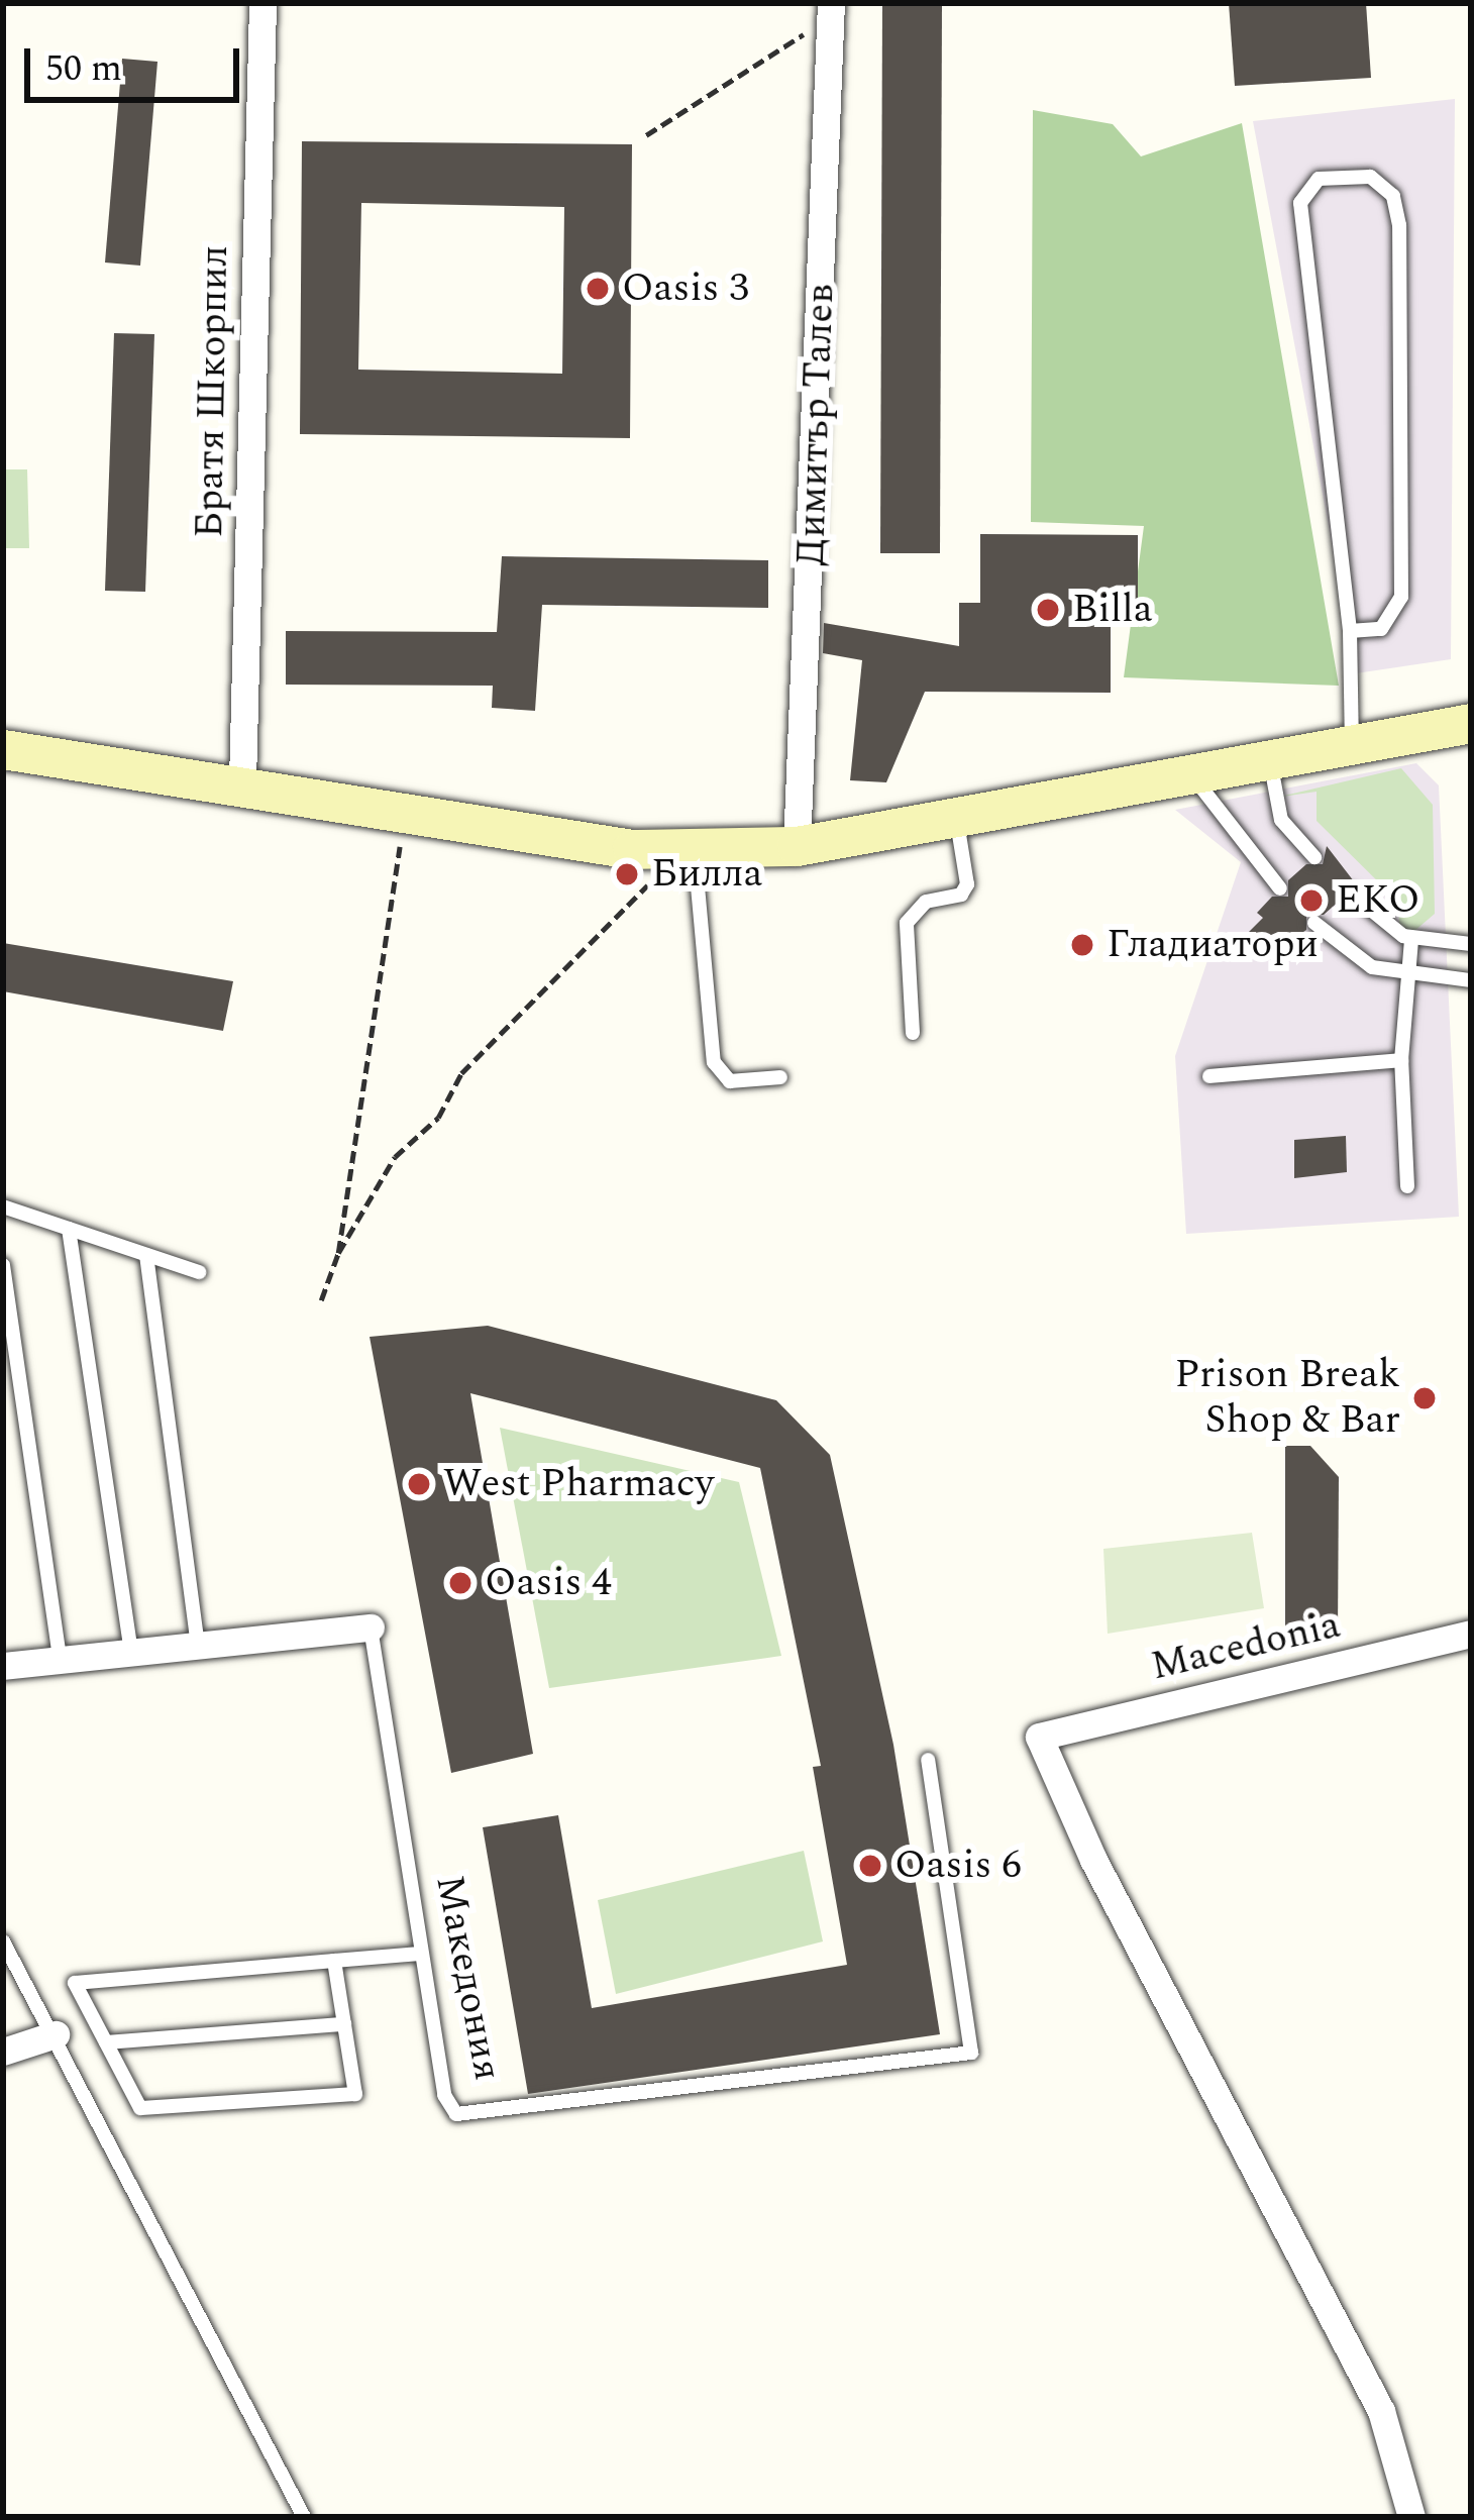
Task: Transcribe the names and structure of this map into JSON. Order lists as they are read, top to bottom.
{
  "streets": {
    "street": [
      "Братя Шкорпил",
      "Димитър Талев",
      "Macedonia",
      "Македония"
    ]
  },
  "places": [
    "Oasis 3",
    "Billa",
    "Билла",
    "EKO",
    "Гладиатори",
    "Prison Break Shop & Bar",
    "West Pharmacy",
    "Oasis 4",
    "Oasis 6"
  ],
  "scale_bar": "50 m"
}
